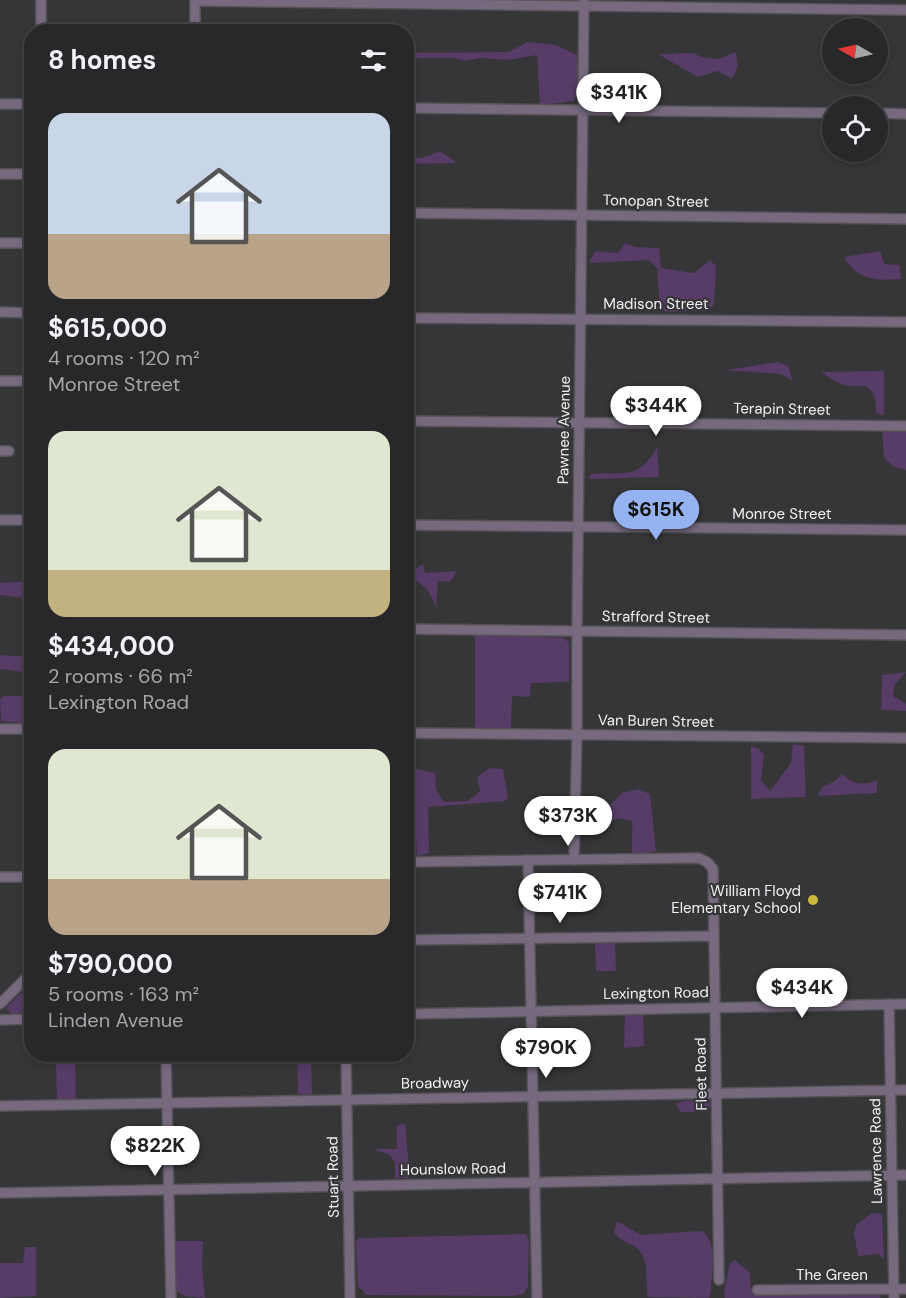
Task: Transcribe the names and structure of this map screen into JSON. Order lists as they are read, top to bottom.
{
  "streets": {
    "street": [
      "Tonopan Street",
      "Madison Street",
      "Terapin Street",
      "Pawnee Avenue",
      "Monroe Street",
      "Strafford Street",
      "Van Buren Street",
      "Lexington Road",
      "Fleet Road",
      "Broadway",
      "Lawrence Road",
      "Hounslow Road",
      "Stuart Road",
      "The Green"
    ]
  },
  "crossings": [
    ["Tonopan Street", "Pawnee Avenue"],
    ["Madison Street", "Pawnee Avenue"],
    ["Terapin Street", "Pawnee Avenue"],
    ["Pawnee Avenue", "Monroe Street"],
    ["Pawnee Avenue", "Strafford Street"],
    ["Pawnee Avenue", "Van Buren Street"],
    ["Pawnee Avenue", "Fleet Road"],
    ["Lexington Road", "Fleet Road"],
    ["Lexington Road", "Lawrence Road"],
    ["Fleet Road", "Broadway"],
    ["Fleet Road", "Hounslow Road"],
    ["Broadway", "Lawrence Road"],
    ["Broadway", "Stuart Road"],
    ["Lawrence Road", "Hounslow Road"],
    ["Lawrence Road", "The Green"],
    ["Hounslow Road", "Stuart Road"]
  ],
  "places": ["William Floyd Elementary School"],
  "north": "left",
  "page": {
    "heading": "8 homes",
    "price": [
      "$341K",
      "$344K",
      "$615K",
      "$373K",
      "$741K",
      "$434K",
      "$790K",
      "$822K"
    ],
    "list": [
      {
        "name": "$615,000",
        "note": "4 rooms · 120 m² · Monroe Street"
      },
      {
        "name": "$434,000",
        "note": "2 rooms · 66 m² · Lexington Road"
      },
      {
        "name": "$790,000",
        "note": "5 rooms · 163 m² · Linden Avenue"
      }
    ]
  }
}
